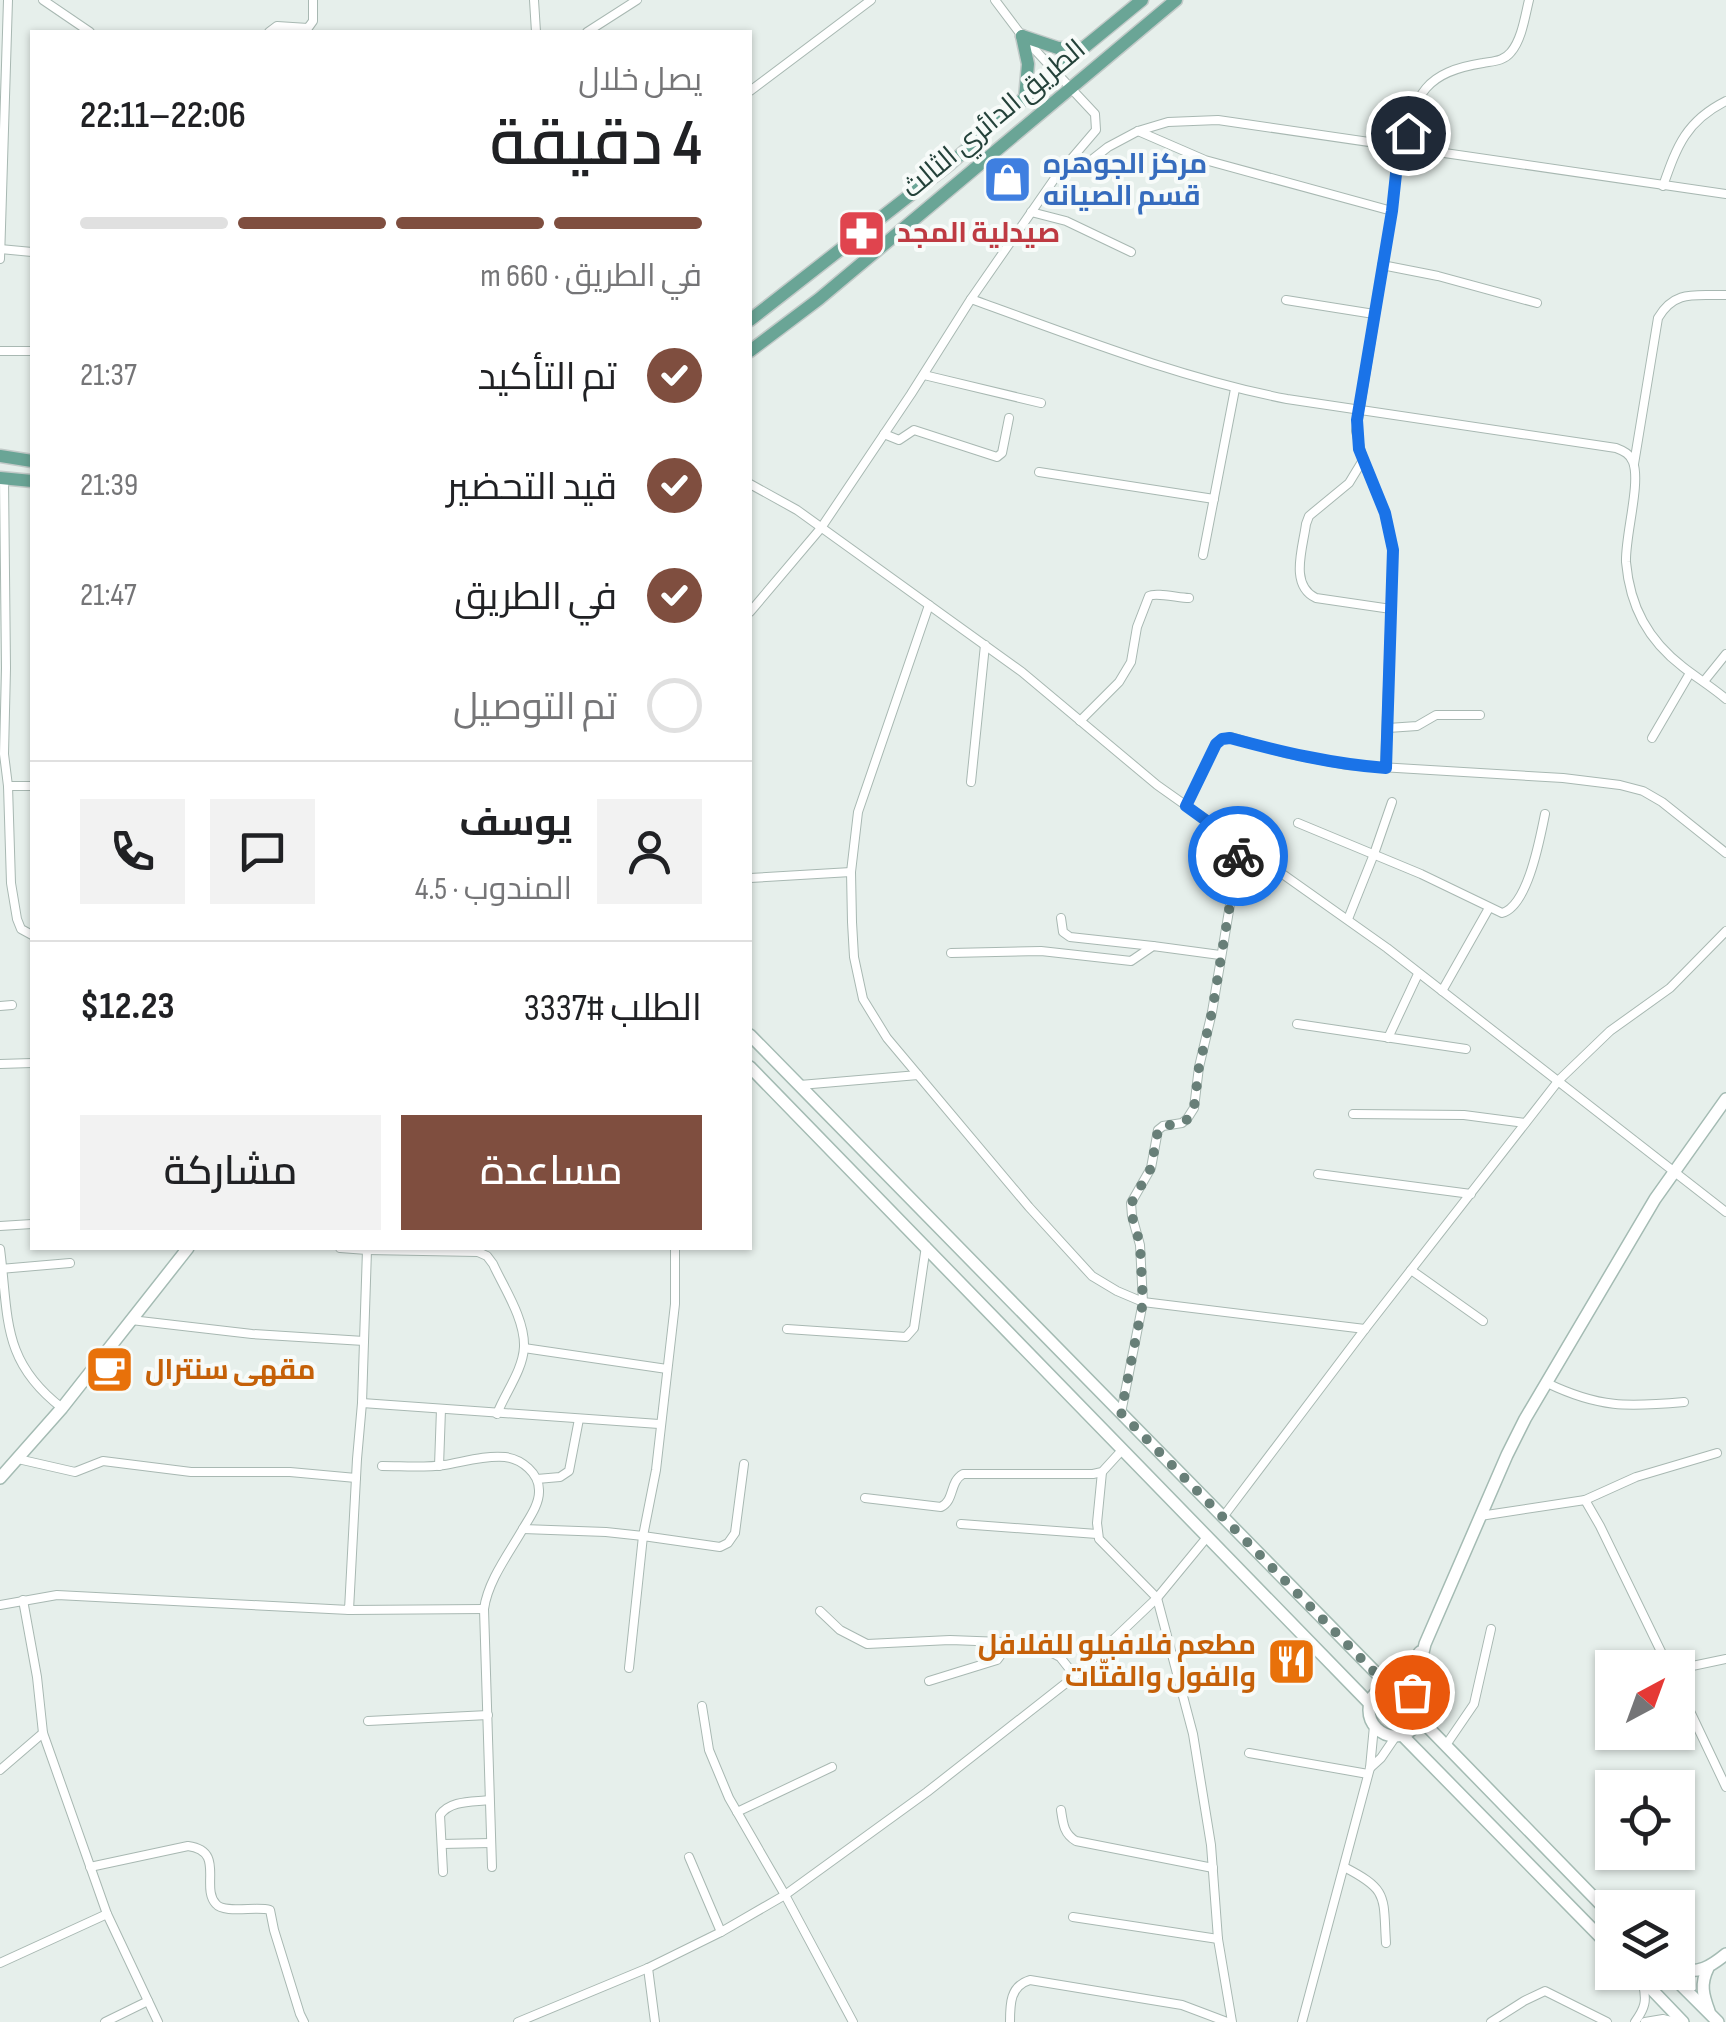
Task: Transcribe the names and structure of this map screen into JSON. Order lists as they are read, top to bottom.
{
  "streets": {
    "main road": ["الطريق الدائري الثالث"]
  },
  "places": {
    "shop": ["مركز الجوهره قسم الصيانه"],
    "pharmacy": ["صيدلية المجد"],
    "cafe": ["مقهى سنترال"],
    "restaurant": ["مطعم فلافيلو للفلافل والفول والفتّات"]
  },
  "north": "top right",
  "page": {
    "heading": ["4 دقيقة", "يصل خلال", "22:06–22:11"],
    "panel": [
      "يوسف",
      "المندوب · 4.5",
      "الطلب #3337",
      "$12.23"
    ],
    "bar": "في الطريق · 660 m",
    "list": [
      ["تم التأكيد", "21:37"],
      ["قيد التحضير", "21:39"],
      ["في الطريق", "21:47"],
      "تم التوصيل"
    ],
    "buttons": ["مساعدة", "مشاركة"]
  }
}
